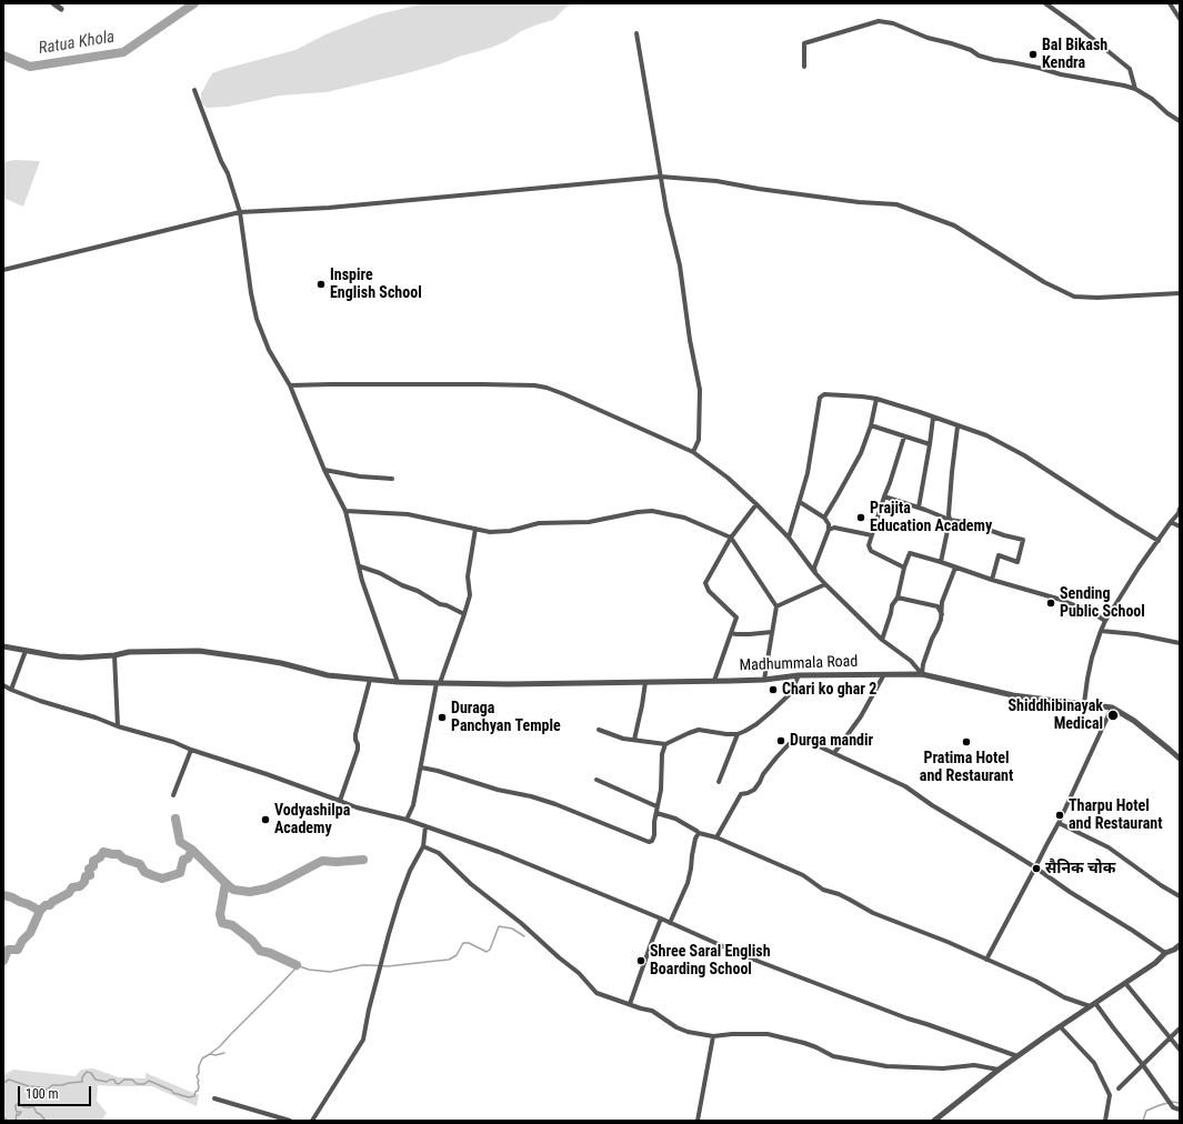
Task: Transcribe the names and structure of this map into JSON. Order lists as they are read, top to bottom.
{
  "streets": {
    "street": ["Madhummala Road"]
  },
  "water": ["Ratua Khola"],
  "places": [
    "Bal Bikash Kendra",
    "Inspire English School",
    "Prajita Education Academy",
    "Sending Public School",
    "Chari ko ghar 2",
    "Shiddhibinayak Medical",
    "Duraga Panchyan Temple",
    "Durga mandir",
    "Pratima Hotel and Restaurant",
    "Tharpu Hotel and Restaurant",
    "Vodyashilpa Academy",
    "सैनिक चोक",
    "Shree Saral English Boarding School"
  ],
  "scale_bar": "100 m"
}
